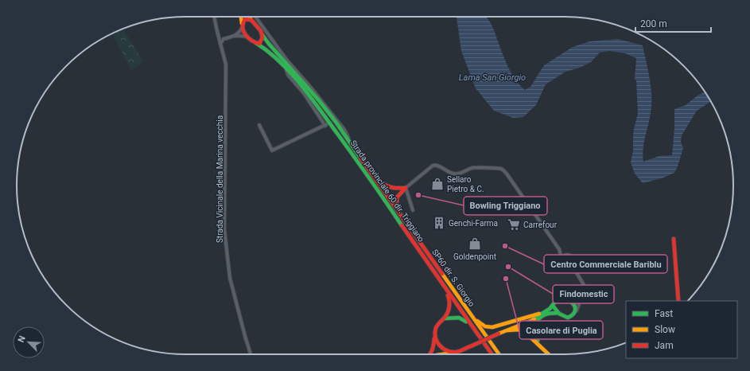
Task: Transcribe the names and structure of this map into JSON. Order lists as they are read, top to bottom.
{
  "streets": {
    "main road": ["Strada provinciale 60 dir. Triggiano", "SP60 dir. S. Giorgio"],
    "street": ["Strada Vicinale della Marina vecchia"]
  },
  "water": ["Lama San Giorgio"],
  "places": {
    "shop": ["Sellaro Pietro & C.", "Goldenpoint"],
    "other": [
      "Bowling Triggiano",
      "Centro Commerciale Bariblu",
      "Findomestic",
      "Casolare di Puglia"
    ],
    "building": ["Genchi-Farma"],
    "supermarket": ["Carrefour"]
  },
  "legend": ["Fast", "Slow", "Jam"],
  "scale_bar": "200 m",
  "north": "top left"
}
